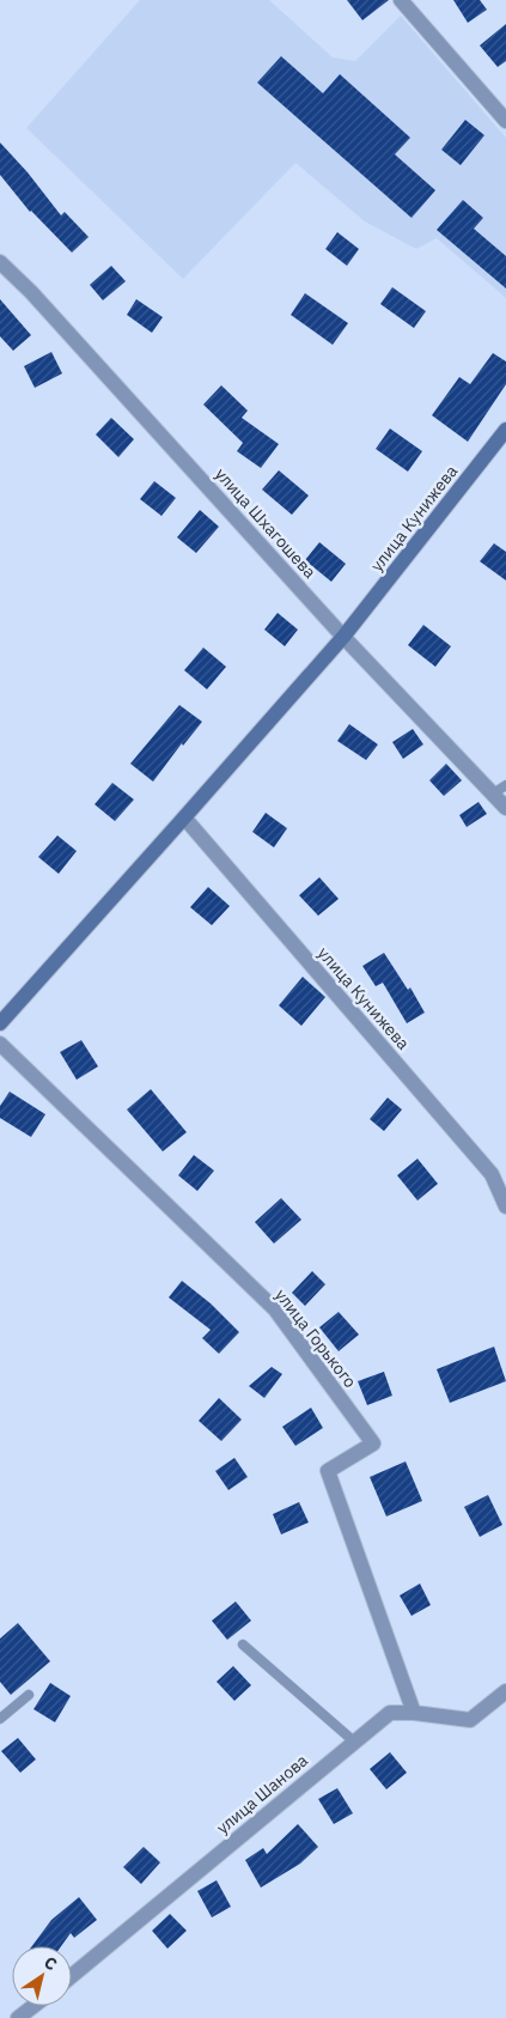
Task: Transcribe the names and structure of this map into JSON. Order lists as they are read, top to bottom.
{
  "streets": {
    "street": [
      "улица Кунижева",
      "улица Шхагошева",
      "улица Горького",
      "улица Шанова"
    ]
  },
  "crossings": [
    ["улица Кунижева", "улица Шхагошева"],
    ["улица Горького", "улица Шанова"]
  ],
  "north": "top right"
}
